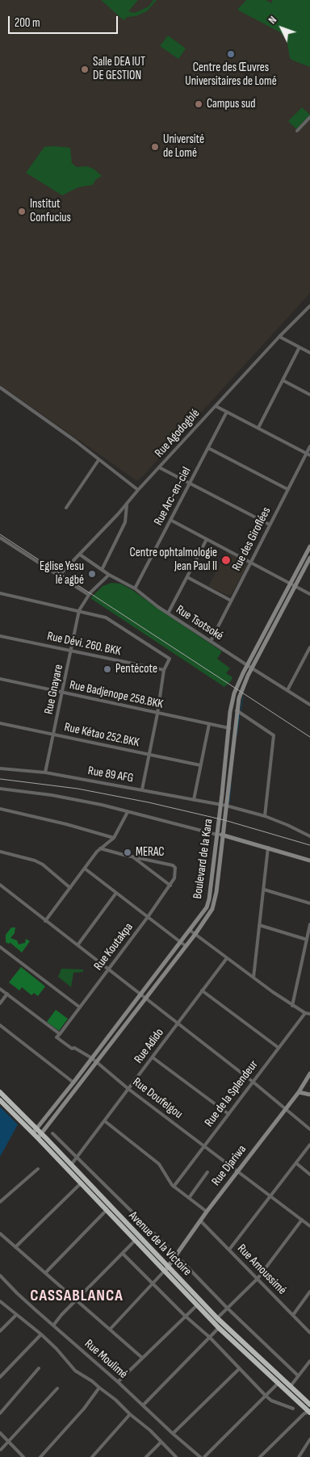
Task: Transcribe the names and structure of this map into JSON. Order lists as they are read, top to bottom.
{
  "streets": {
    "highway": ["Avenue de la Victoire"],
    "main road": ["Boulevard de la Kara", "Rue Djariwa"],
    "street": [
      "Rue Agodogblé",
      "Rue Arc-en-ciel",
      "Rue des Giroflées",
      "Rue Tsotsoké",
      "Rue Dévi. 260. BKK",
      "Rue Gnayare",
      "Rue Badjenope 258.BKK",
      "Rue Kétao 252.BKK",
      "Rue 89 AFG",
      "Rue Koutakpa",
      "Rue Adido",
      "Rue de la Splendeur",
      "Rue Doufelgou",
      "Rue Amoussimé",
      "Rue Moulimé"
    ]
  },
  "crossings": [
    ["Rue Agodogblé", "Rue Tsotsoké"],
    ["Rue Arc-en-ciel", "Rue Tsotsoké"],
    ["Rue des Giroflées", "Rue Tsotsoké"],
    ["Rue Tsotsoké", "Rue Gnayare"],
    ["Rue Tsotsoké", "Boulevard de la Kara"],
    ["Rue Dévi. 260. BKK", "Rue Gnayare"],
    ["Rue Gnayare", "Rue Badjenope 258.BKK"],
    ["Rue Gnayare", "Rue Kétao 252.BKK"],
    ["Rue Gnayare", "Rue 89 AFG"],
    ["Rue Badjenope 258.BKK", "Boulevard de la Kara"],
    ["Rue 89 AFG", "Boulevard de la Kara"],
    ["Boulevard de la Kara", "Rue Doufelgou"],
    ["Boulevard de la Kara", "Avenue de la Victoire"],
    ["Rue Koutakpa", "Rue Doufelgou"],
    ["Rue Adido", "Rue Doufelgou"],
    ["Rue Adido", "Avenue de la Victoire"],
    ["Rue de la Splendeur", "Rue Doufelgou"],
    ["Rue Doufelgou", "Rue Djariwa"],
    ["Rue Djariwa", "Avenue de la Victoire"],
    ["Rue Djariwa", "Rue Amoussimé"]
  ],
  "districts": ["CASSABLANCA"],
  "places": [
    "Centre des Œuvres Universitaires de Lomé",
    "Salle DEA IUT DE GESTION",
    "Campus sud",
    "Université de Lomé",
    "Institut Confucius",
    "Centre ophtalmologie Jean Paul II",
    "Eglise Yesu lé agbé",
    "Pentécote",
    "MERAC"
  ],
  "scale_bar": "200 m",
  "north": "top left"
}
